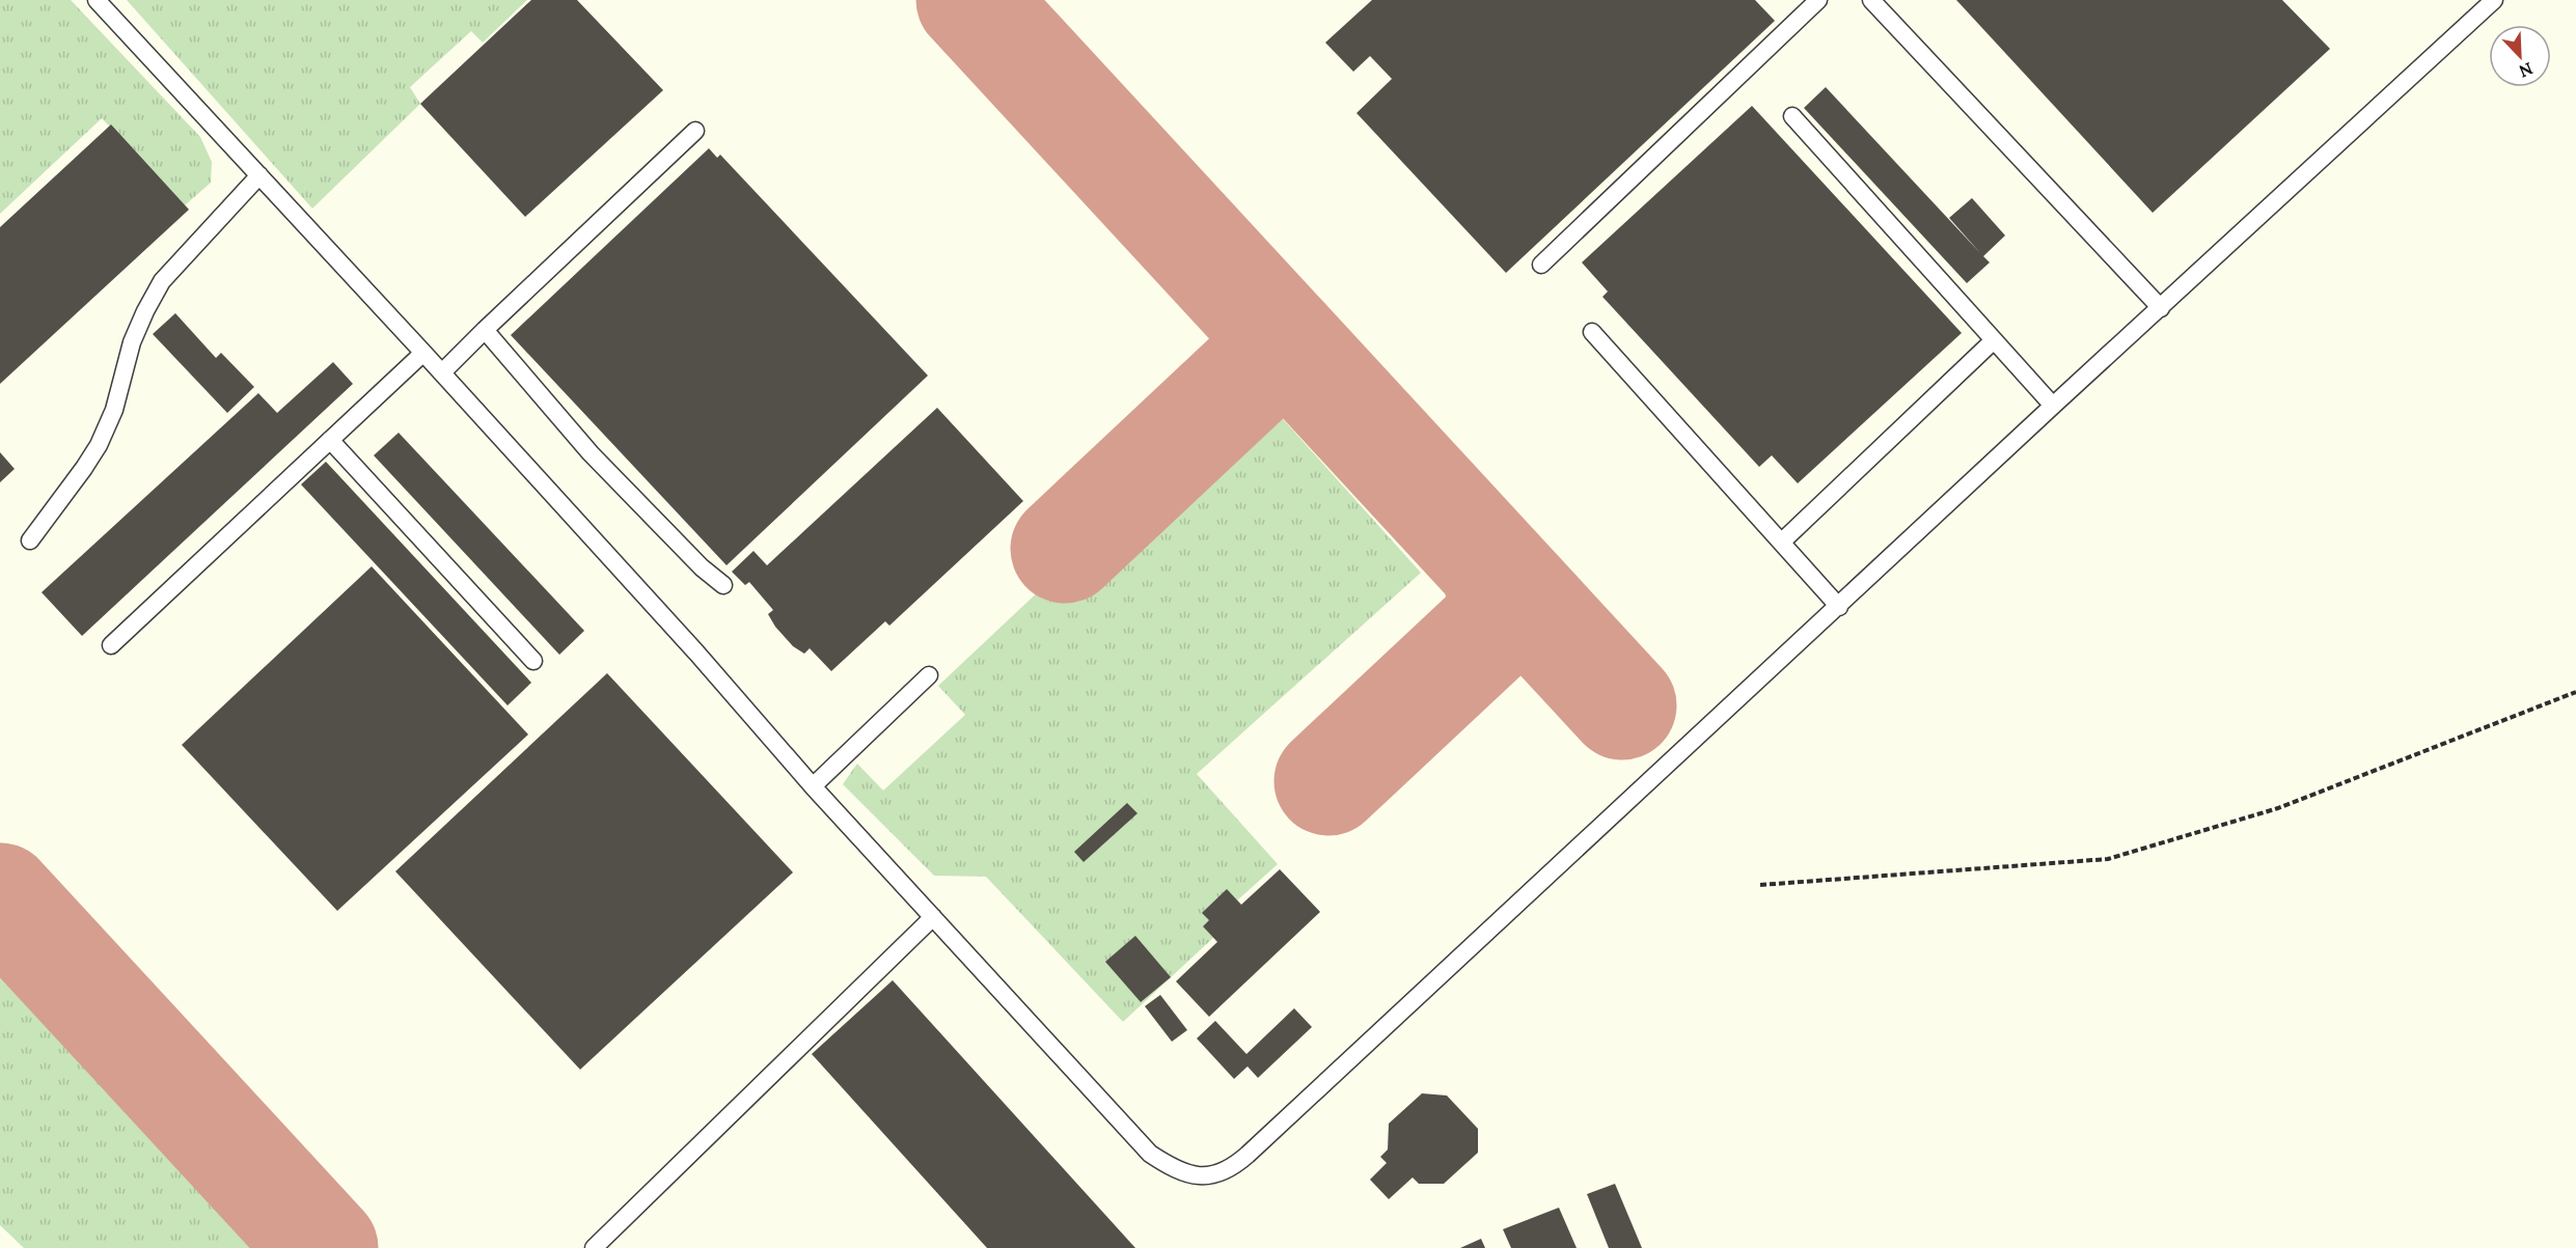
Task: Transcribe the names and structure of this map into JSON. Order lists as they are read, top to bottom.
{
  "north": "bottom right"
}
